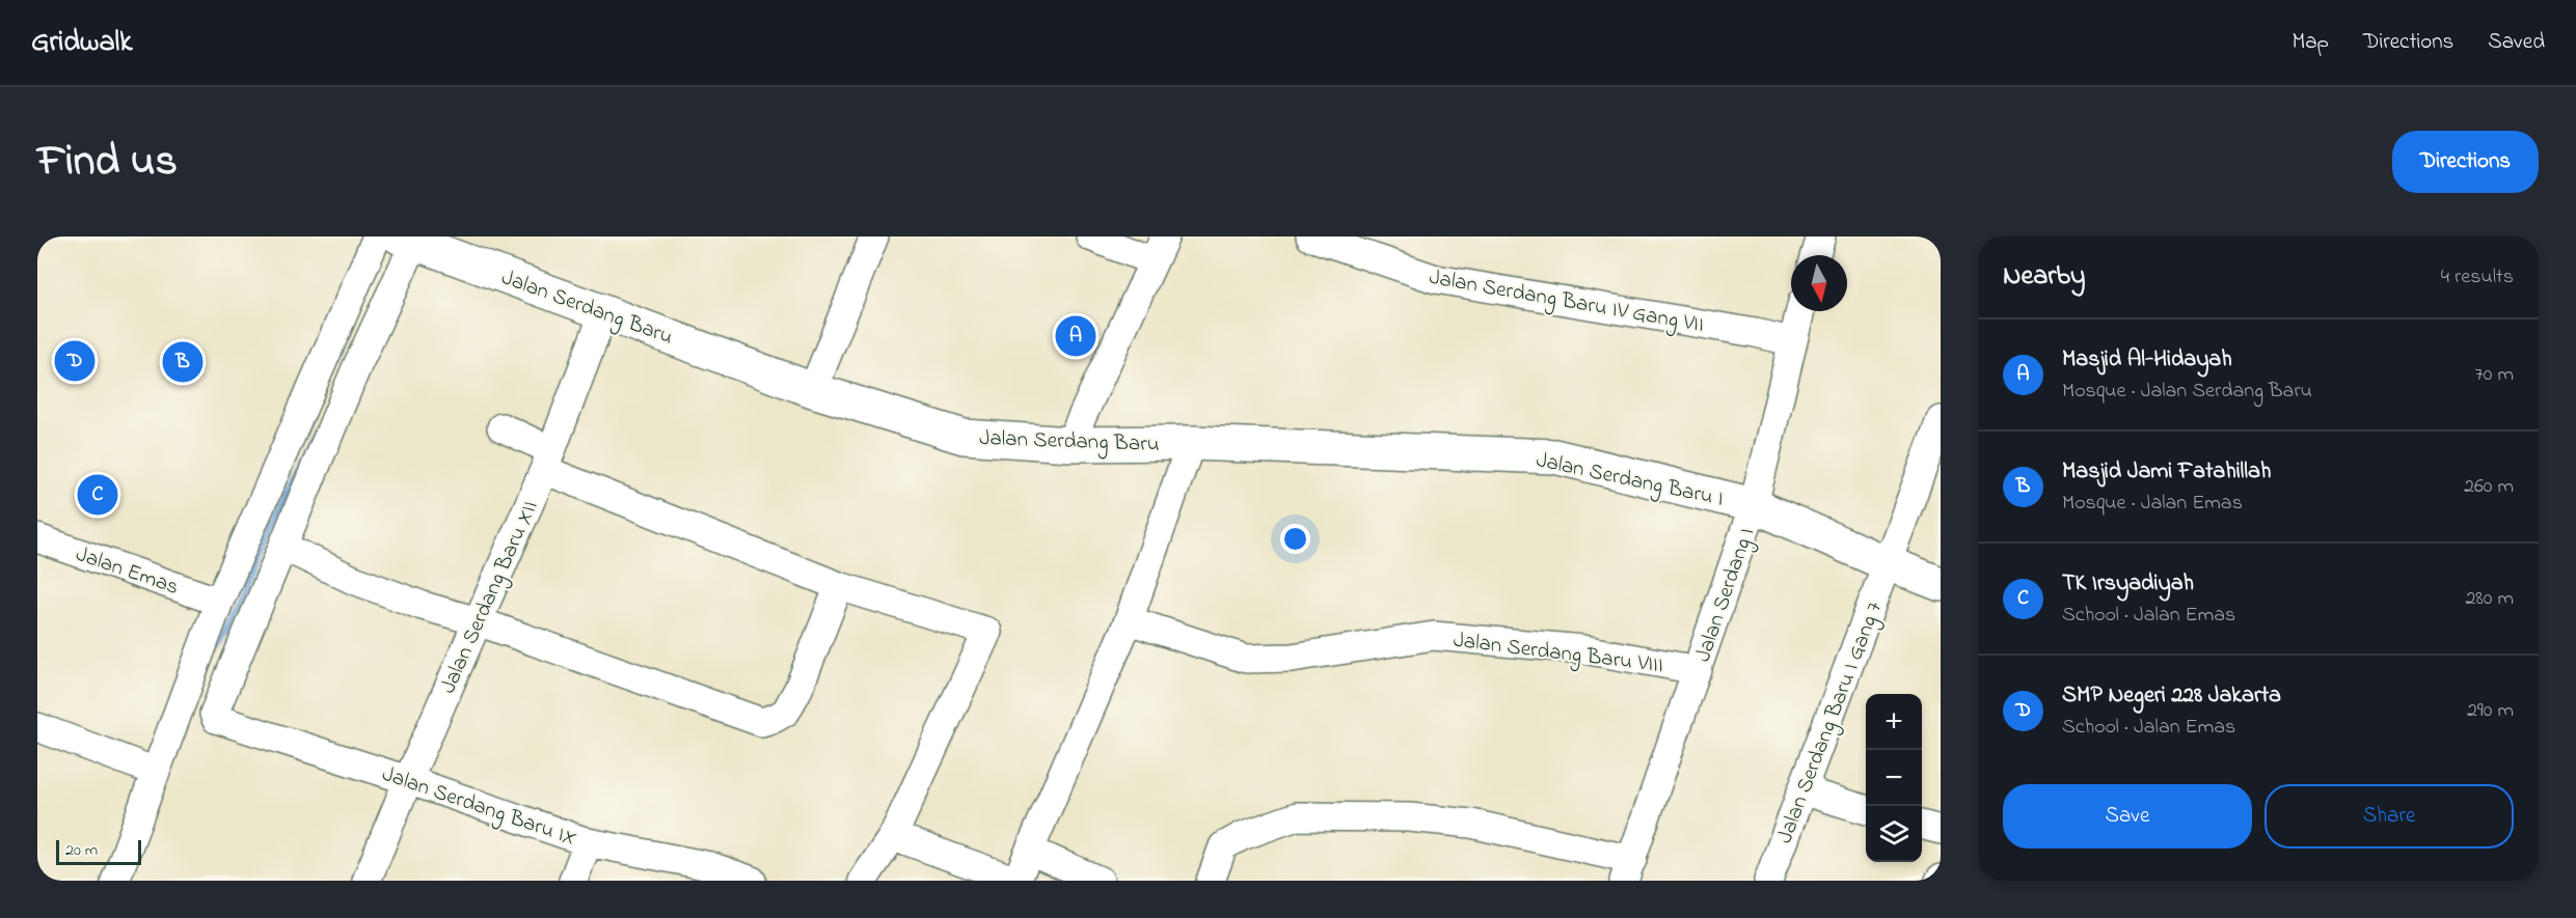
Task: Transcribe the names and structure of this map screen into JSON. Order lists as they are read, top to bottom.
{
  "streets": {
    "street": [
      "Jalan Serdang Baru IV Gang VII",
      "Jalan Serdang Baru",
      "Jalan Serdang Baru I",
      "Jalan Emas",
      "Jalan Serdang I",
      "Jalan Serdang Baru XII",
      "Jalan Serdang Baru VIII",
      "Jalan Serdang Baru I Gang 7",
      "Jalan Serdang Baru IX"
    ]
  },
  "crossings": [
    ["Jalan Serdang Baru IV Gang VII", "Jalan Serdang I"],
    ["Jalan Serdang Baru", "Jalan Serdang Baru I"],
    ["Jalan Serdang Baru", "Jalan Serdang Baru XII"],
    ["Jalan Serdang Baru", "Jalan Serdang Baru VIII"],
    ["Jalan Serdang Baru I", "Jalan Serdang I"],
    ["Jalan Serdang Baru I", "Jalan Serdang Baru I Gang 7"],
    ["Jalan Serdang I", "Jalan Serdang Baru VIII"],
    ["Jalan Serdang Baru XII", "Jalan Serdang Baru IX"]
  ],
  "scale_bar": "20 m",
  "north": "bottom",
  "page": {
    "header": "Gridwalk",
    "nav": ["Map", "Directions", "Saved"],
    "title": "Find us",
    "buttons": [
      "Directions",
      ["Save", "Share"]
    ],
    "heading": ["Nearby", "4 results"],
    "pins": [
      "A",
      "D",
      "B",
      "C"
    ],
    "list": [
      {
        "mark": "A",
        "name": "Masjid Al-Hidayah",
        "note": "Mosque · Jalan Serdang Baru",
        "value": "70 m"
      },
      {
        "mark": "B",
        "name": "Masjid Jami Fatahillah",
        "note": "Mosque · Jalan Emas",
        "value": "260 m"
      },
      {
        "mark": "C",
        "name": "TK Irsyadiyah",
        "note": "School · Jalan Emas",
        "value": "280 m"
      },
      {
        "mark": "D",
        "name": "SMP Negeri 228 Jakarta",
        "note": "School · Jalan Emas",
        "value": "290 m"
      }
    ],
    "map_buttons": ["+", "−"],
    "scale": "20 m"
  }
}
